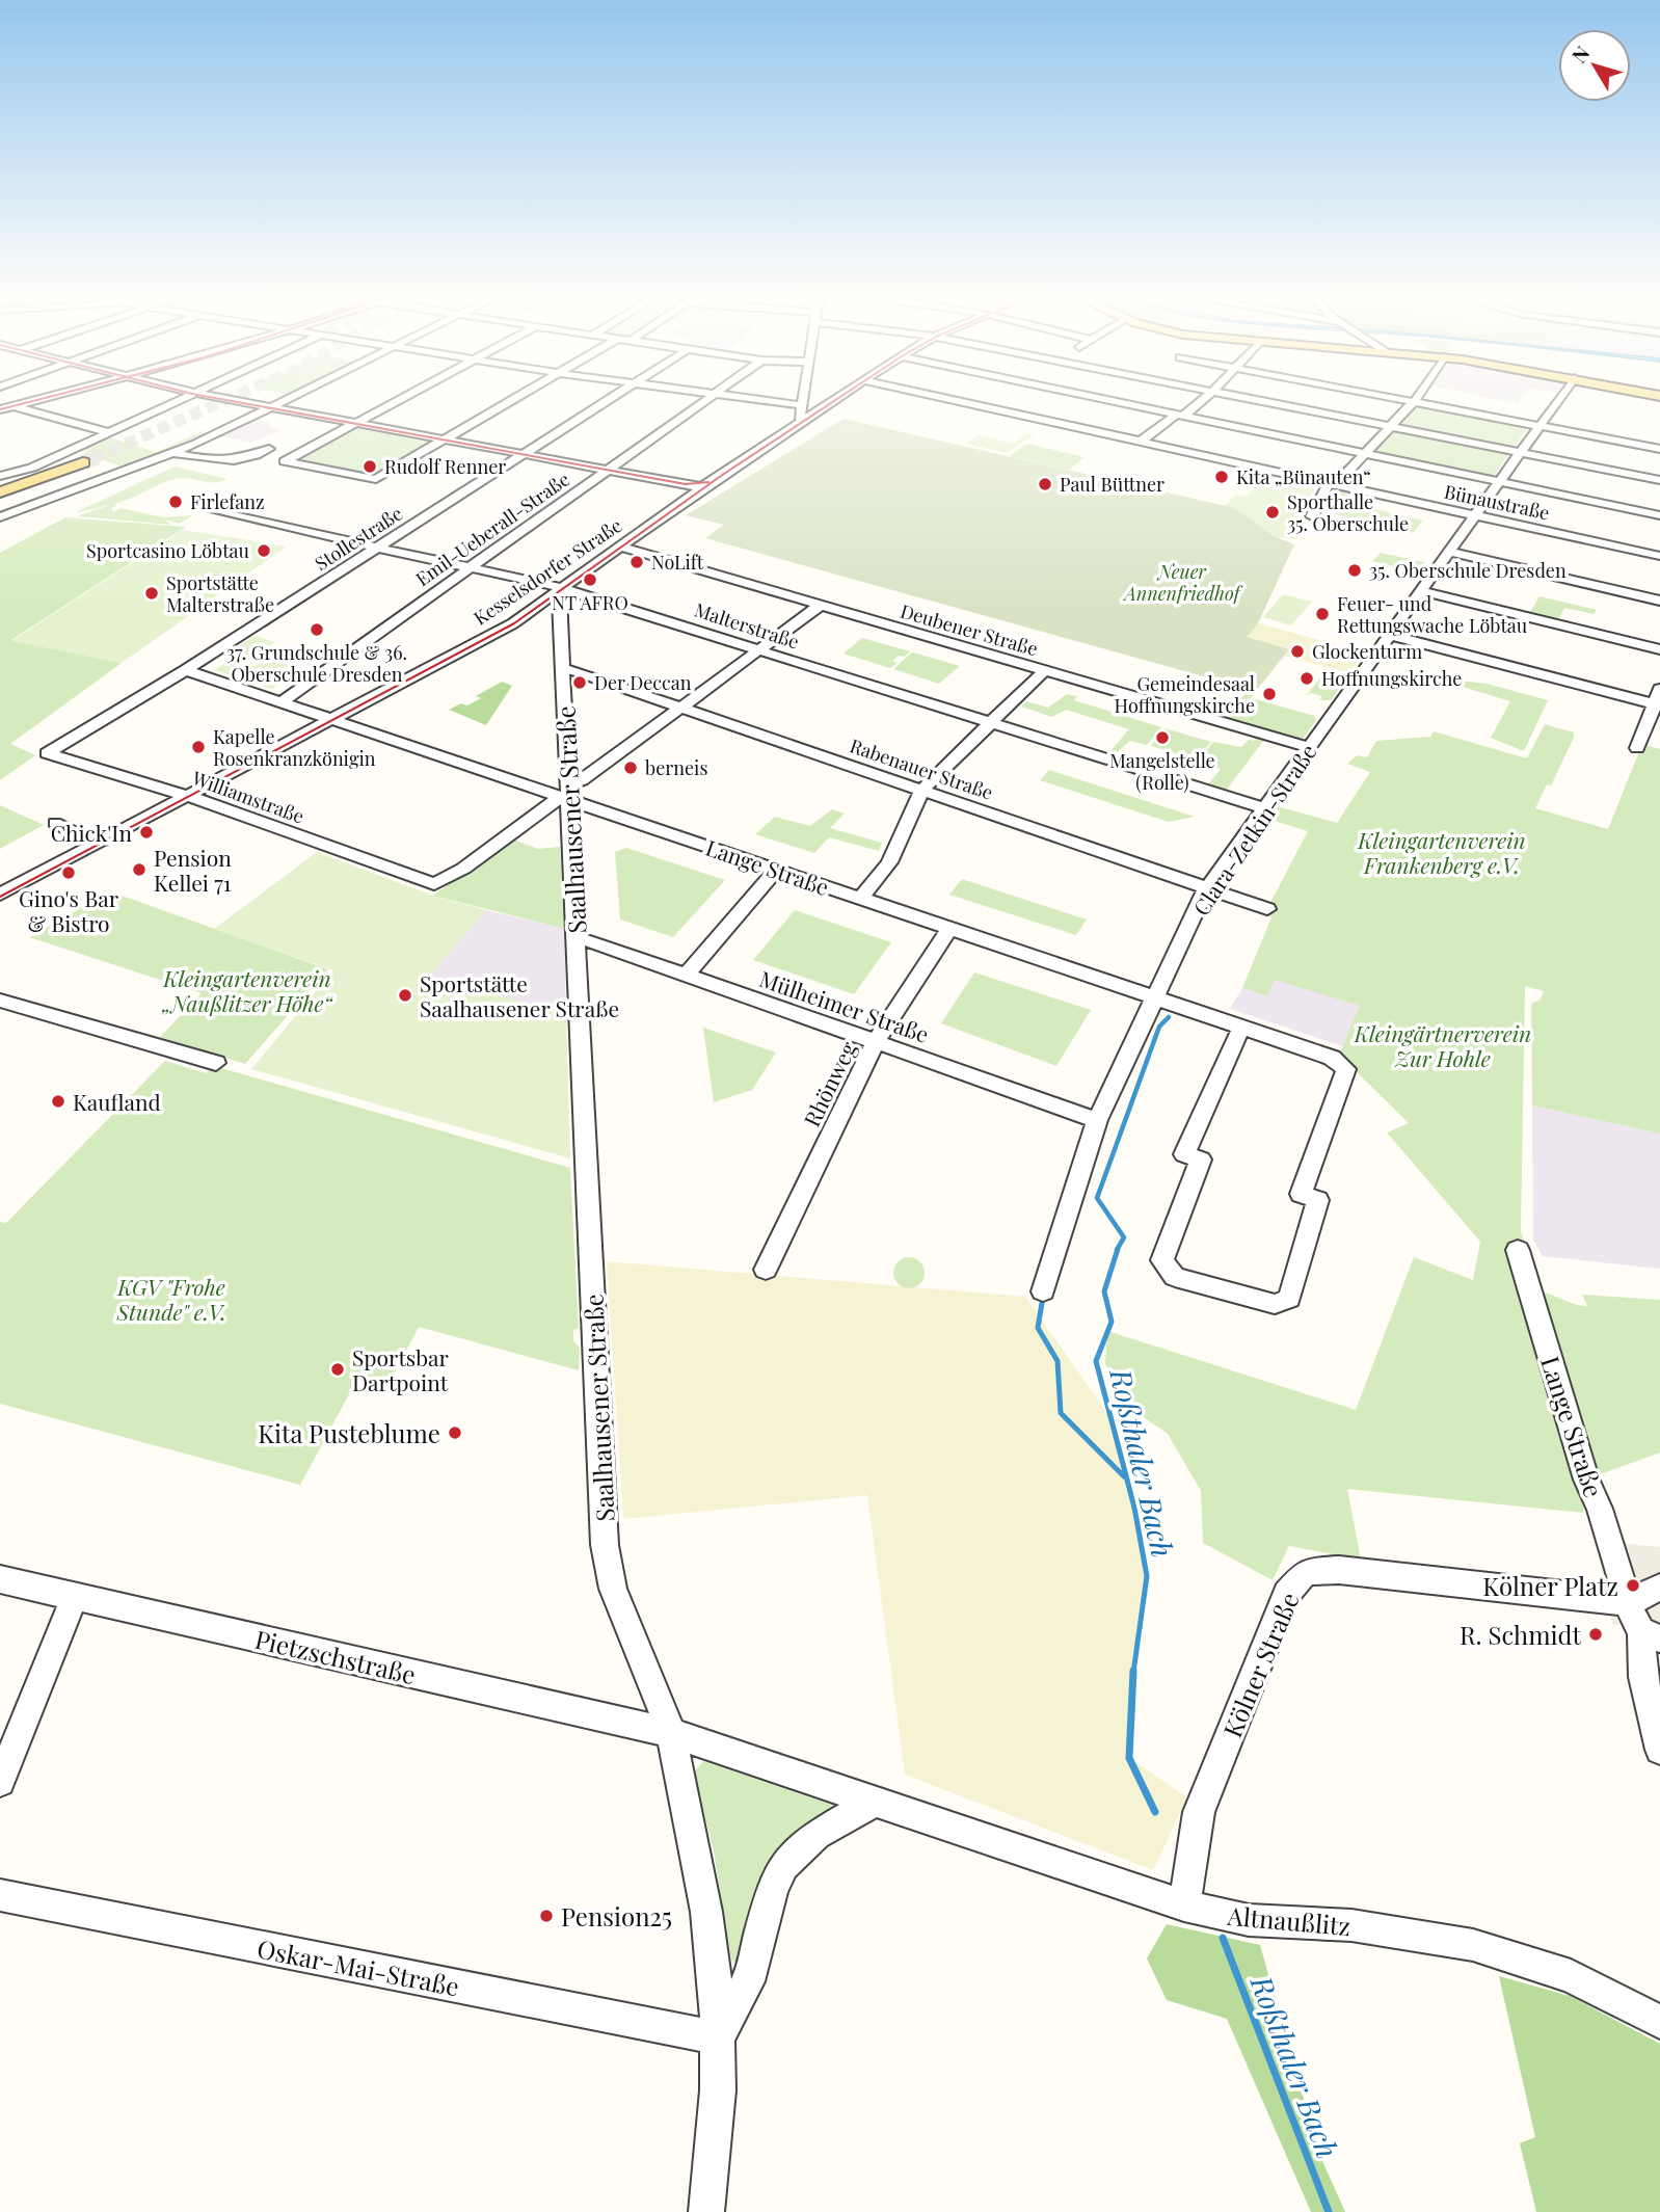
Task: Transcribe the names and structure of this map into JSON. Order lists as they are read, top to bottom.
{
  "streets": {
    "street": [
      "Bünaustraße",
      "Emil-Ueberall-Straße",
      "Stollestraße",
      "Kesselsdorfer Straße",
      "Malterstraße",
      "Deubener Straße",
      "Rabenauer Straße",
      "Williamstraße",
      "Saalhausener Straße",
      "Clara-Zetkin-Straße",
      "Lange Straße",
      "Mülheimer Straße",
      "Rhönweg",
      "Pietzschstraße",
      "Kölner Straße",
      "Altnaußlitz",
      "Oskar-Mai-Straße"
    ]
  },
  "crossings": [
    ["Bünaustraße", "Clara-Zetkin-Straße"],
    ["Emil-Ueberall-Straße", "Malterstraße"],
    ["Emil-Ueberall-Straße", "Lange Straße"],
    ["Stollestraße", "Malterstraße"],
    ["Stollestraße", "Williamstraße"],
    ["Stollestraße", "Lange Straße"],
    ["Kesselsdorfer Straße", "Malterstraße"],
    ["Kesselsdorfer Straße", "Deubener Straße"],
    ["Kesselsdorfer Straße", "Williamstraße"],
    ["Kesselsdorfer Straße", "Saalhausener Straße"],
    ["Kesselsdorfer Straße", "Lange Straße"],
    ["Malterstraße", "Saalhausener Straße"],
    ["Malterstraße", "Clara-Zetkin-Straße"],
    ["Deubener Straße", "Clara-Zetkin-Straße"],
    ["Rabenauer Straße", "Saalhausener Straße"],
    ["Rabenauer Straße", "Clara-Zetkin-Straße"],
    ["Saalhausener Straße", "Lange Straße"],
    ["Saalhausener Straße", "Mülheimer Straße"],
    ["Saalhausener Straße", "Pietzschstraße"],
    ["Saalhausener Straße", "Altnaußlitz"],
    ["Saalhausener Straße", "Oskar-Mai-Straße"],
    ["Clara-Zetkin-Straße", "Lange Straße"],
    ["Clara-Zetkin-Straße", "Mülheimer Straße"],
    ["Lange Straße", "Rhönweg"],
    ["Lange Straße", "Kölner Straße"],
    ["Mülheimer Straße", "Rhönweg"],
    ["Pietzschstraße", "Altnaußlitz"],
    ["Kölner Straße", "Altnaußlitz"]
  ],
  "water": ["Roßthaler Bach"],
  "parks": [
    "Neuer Annenfriedhof",
    "Kleingartenverein Frankenberg e.V.",
    "Kleingartenverein „Naußlitzer Höhe“",
    "Kleingärtnerverein Zur Hohle",
    "KGV \"Frohe Stunde\" e.V."
  ],
  "places": [
    "Rudolf Renner",
    "Kita „Bünauten“",
    "Paul Büttner",
    "Firlefanz",
    "Sporthalle 35. Oberschule",
    "Sportcasino Löbtau",
    "NoLift",
    "35. Oberschule Dresden",
    "NT AFRO",
    "Sportstätte Malterstraße",
    "Feuer- und Rettungswache Löbtau",
    "37. Grundschule & 36. Oberschule Dresden",
    "Glockenturm",
    "Hoffnungskirche",
    "Der Deccan",
    "Gemeindesaal Hoffnungskirche",
    "Mangelstelle (Rolle)",
    "Kapelle Rosenkranzkönigin",
    "berneis",
    "Chick'In",
    "Pension Kellei 71",
    "Gino's Bar & Bistro",
    "Sportstätte Saalhausener Straße",
    "Kaufland",
    "Sportsbar Dartpoint",
    "Kita Pusteblume",
    "Kölner Platz",
    "R. Schmidt",
    "Pension25"
  ],
  "north": "top left"
}
